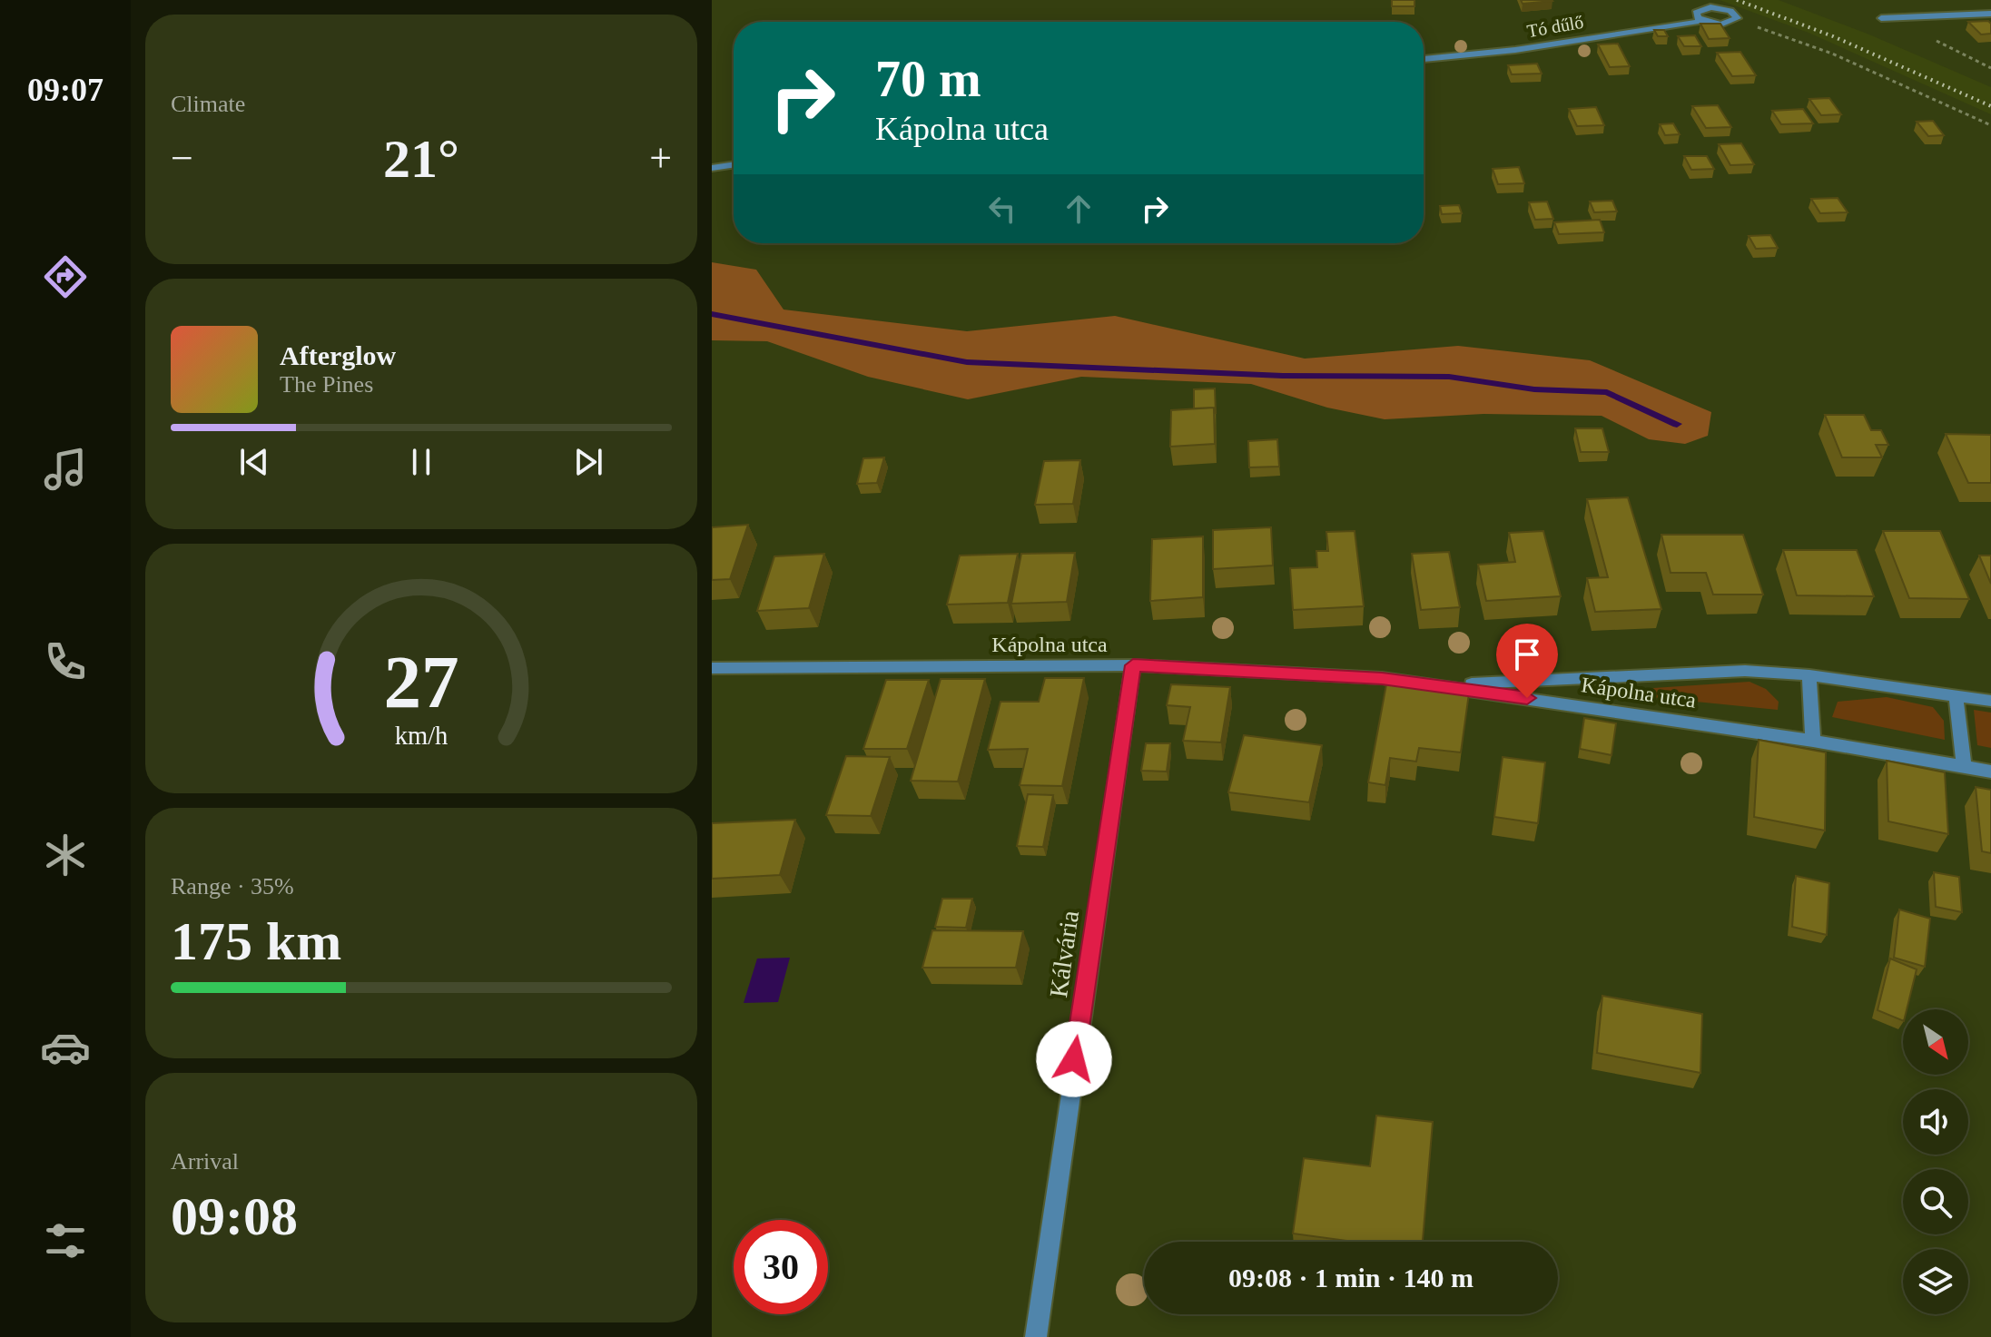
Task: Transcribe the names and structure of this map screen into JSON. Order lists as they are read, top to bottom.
{
  "streets": {
    "street": ["Tó dűlő", "Kápolna utca", "Kálvária"]
  },
  "crossings": [
    ["Kápolna utca", "Kálvária"]
  ],
  "north": "bottom right",
  "page": {
    "tabs": "09:07",
    "tile": [
      "Climate",
      ["Range · 35%", "175 km"],
      ["Arrival", "09:08"]
    ],
    "turn": ["70 m", "Kápolna utca"],
    "heat": ["−", "21°", "+"],
    "song": ["Afterglow", "The Pines"],
    "limit": "30",
    "trip": "09:08 · 1 min · 140 m",
    "gauge": ["27", "km/h"]
  }
}
